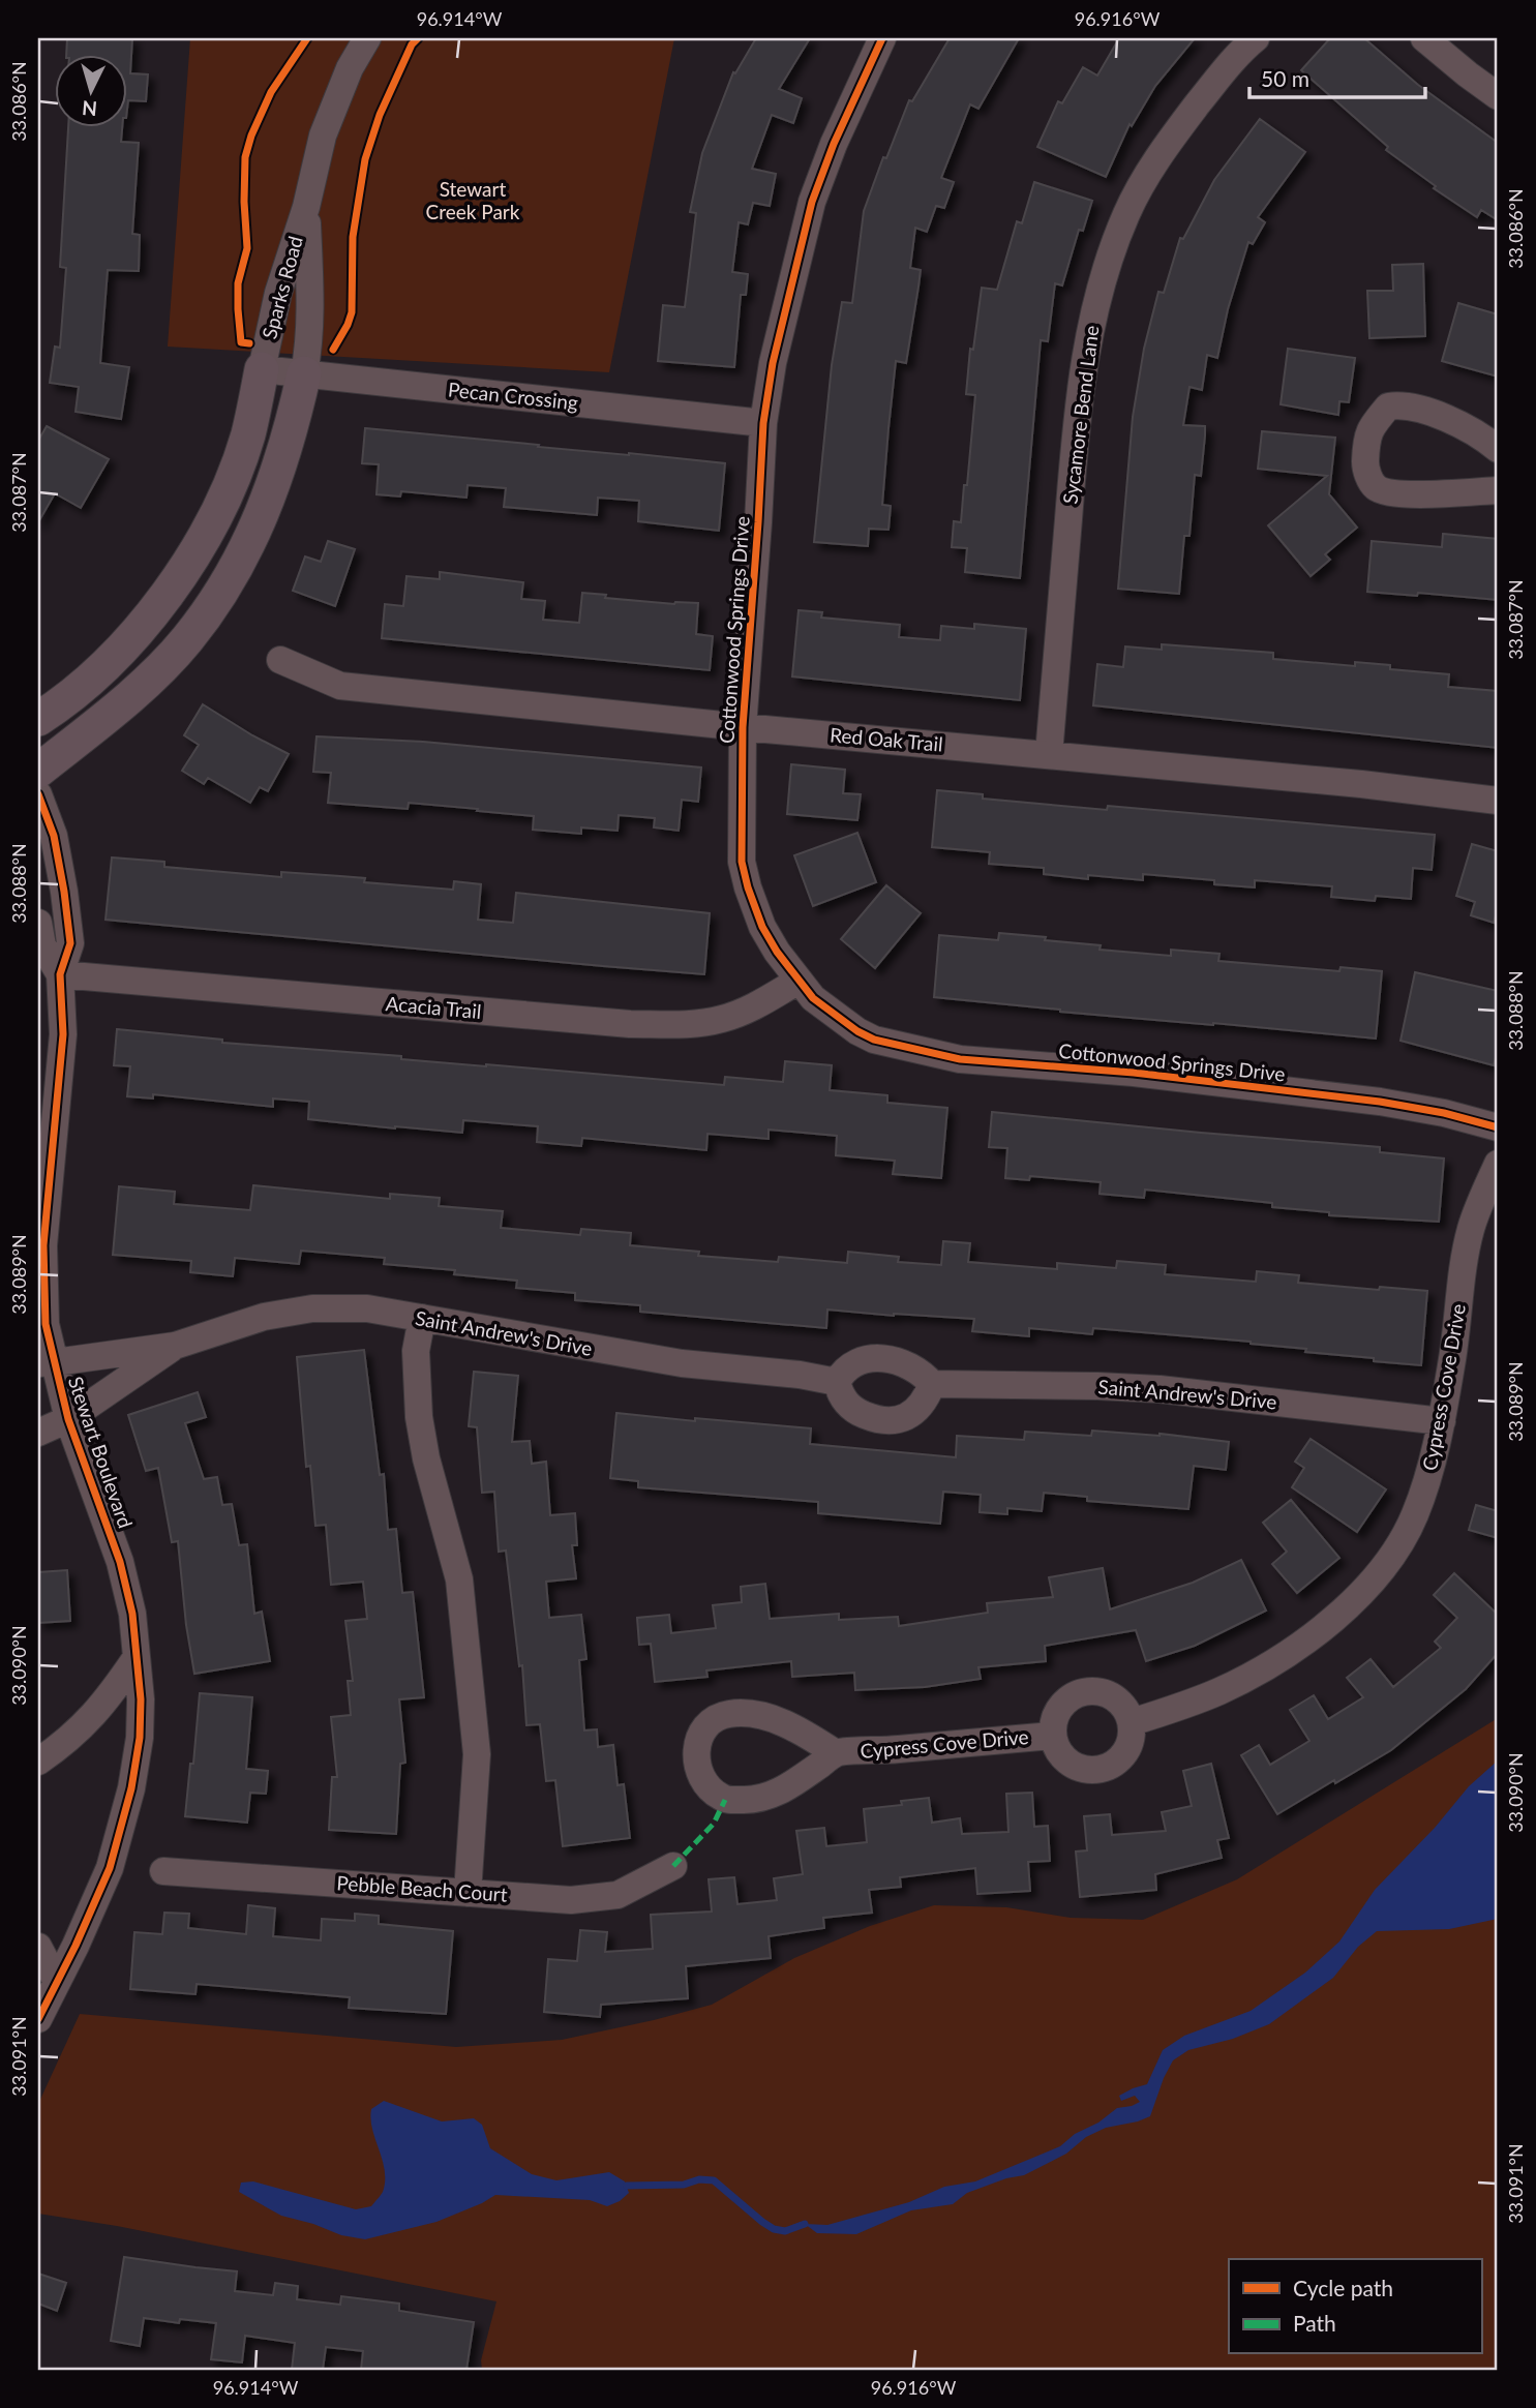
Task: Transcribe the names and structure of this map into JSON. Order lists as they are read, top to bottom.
{
  "streets": {
    "street": [
      "Sparks Road",
      "Pecan Crossing",
      "Sycamore Bend Lane",
      "Cottonwood Springs Drive",
      "Red Oak Trail",
      "Acacia Trail",
      "Saint Andrew's Drive",
      "Cypress Cove Drive",
      "Stewart Boulevard",
      "Pebble Beach Court"
    ]
  },
  "crossings": [
    ["Sparks Road", "Pecan Crossing"],
    ["Pecan Crossing", "Cottonwood Springs Drive"],
    ["Sycamore Bend Lane", "Red Oak Trail"],
    ["Cottonwood Springs Drive", "Red Oak Trail"],
    ["Cottonwood Springs Drive", "Acacia Trail"],
    ["Acacia Trail", "Stewart Boulevard"],
    ["Saint Andrew's Drive", "Cypress Cove Drive"]
  ],
  "parks": ["Stewart Creek Park"],
  "legend": ["Cycle path", "Path"],
  "scale_bar": "50 m",
  "north": "bottom",
  "coordinates": [
    "96.914°W",
    "96.916°W",
    "33.086°N",
    "33.087°N",
    "33.088°N",
    "33.089°N",
    "33.090°N",
    "33.091°N"
  ]
}
